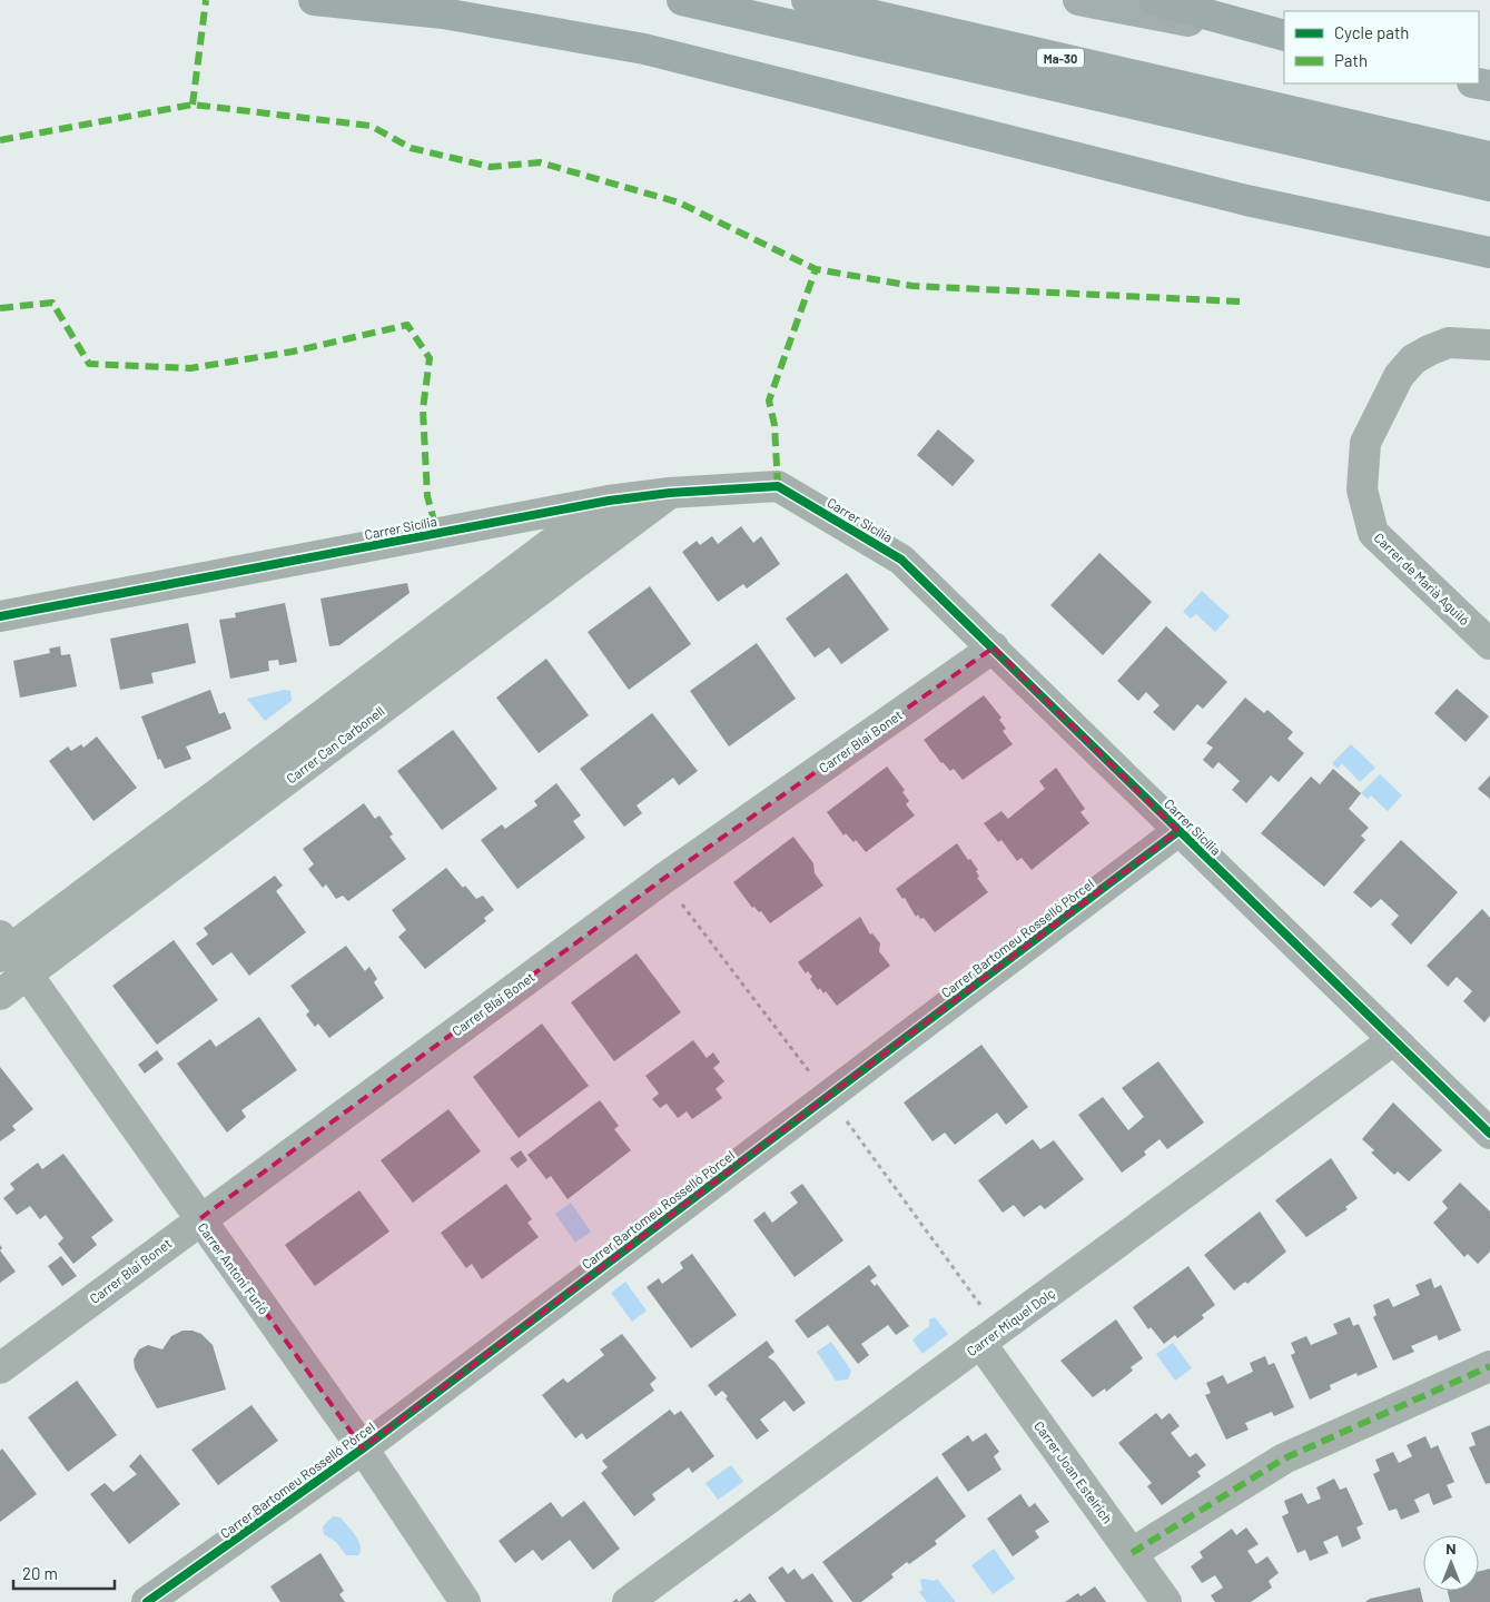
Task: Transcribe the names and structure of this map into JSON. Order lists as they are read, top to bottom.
{
  "streets": {
    "highway": ["Ma-30"],
    "street": [
      "Carrer Sicília",
      "Carrer de Marià Aguiló",
      "Carrer Blai Bonet",
      "Carrer Can Carbonell",
      "Carrer Bartomeu Rosselló Pòrcel",
      "Carrer Antoni Furió",
      "Carrer Miquel Dolç",
      "Carrer Joan Estelrich"
    ]
  },
  "crossings": [
    ["Carrer Sicília", "Carrer Blai Bonet"],
    ["Carrer Sicília", "Carrer Can Carbonell"],
    ["Carrer Sicília", "Carrer Bartomeu Rosselló Pòrcel"],
    ["Carrer Sicília", "Carrer Miquel Dolç"],
    ["Carrer Blai Bonet", "Carrer Antoni Furió"],
    ["Carrer Can Carbonell", "Carrer Antoni Furió"],
    ["Carrer Bartomeu Rosselló Pòrcel", "Carrer Antoni Furió"],
    ["Carrer Miquel Dolç", "Carrer Joan Estelrich"]
  ],
  "legend": ["Cycle path", "Path"],
  "scale_bar": "20 m",
  "north": "top"
}
